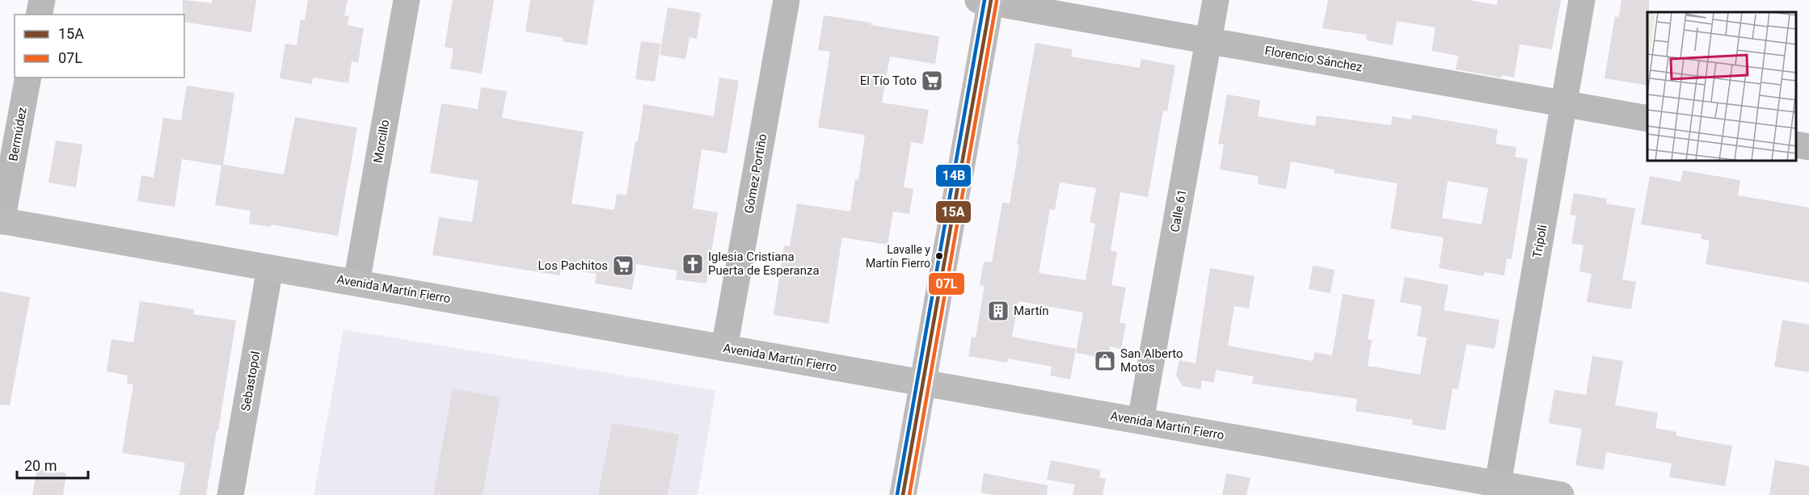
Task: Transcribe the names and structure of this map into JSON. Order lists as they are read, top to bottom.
{
  "streets": {
    "main road": ["Avenida Martín Fierro"],
    "street": [
      "Florencio Sánchez",
      "Bermúdez",
      "Morcillo",
      "Gómez Portiño",
      "Calle 61",
      "Trípoli",
      "Sebastopol"
    ]
  },
  "crossings": [
    ["Florencio Sánchez", "Calle 61"],
    ["Florencio Sánchez", "Trípoli"],
    ["Bermúdez", "Avenida Martín Fierro"],
    ["Morcillo", "Avenida Martín Fierro"],
    ["Gómez Portiño", "Avenida Martín Fierro"],
    ["Calle 61", "Avenida Martín Fierro"],
    ["Trípoli", "Avenida Martín Fierro"],
    ["Avenida Martín Fierro", "Sebastopol"]
  ],
  "places": {
    "supermarket": ["El Tío Toto", "Los Pachitos"],
    "other": ["Lavalle y Martín Fierro"],
    "church": ["Iglesia Cristiana Puerta de Esperanza"],
    "building": ["Martín"],
    "shop": ["San Alberto Motos"]
  },
  "lines": ["transit line 15A", "transit line 14B", "transit line 07L"],
  "legend": ["15A", "07L"],
  "scale_bar": "20 m"
}
